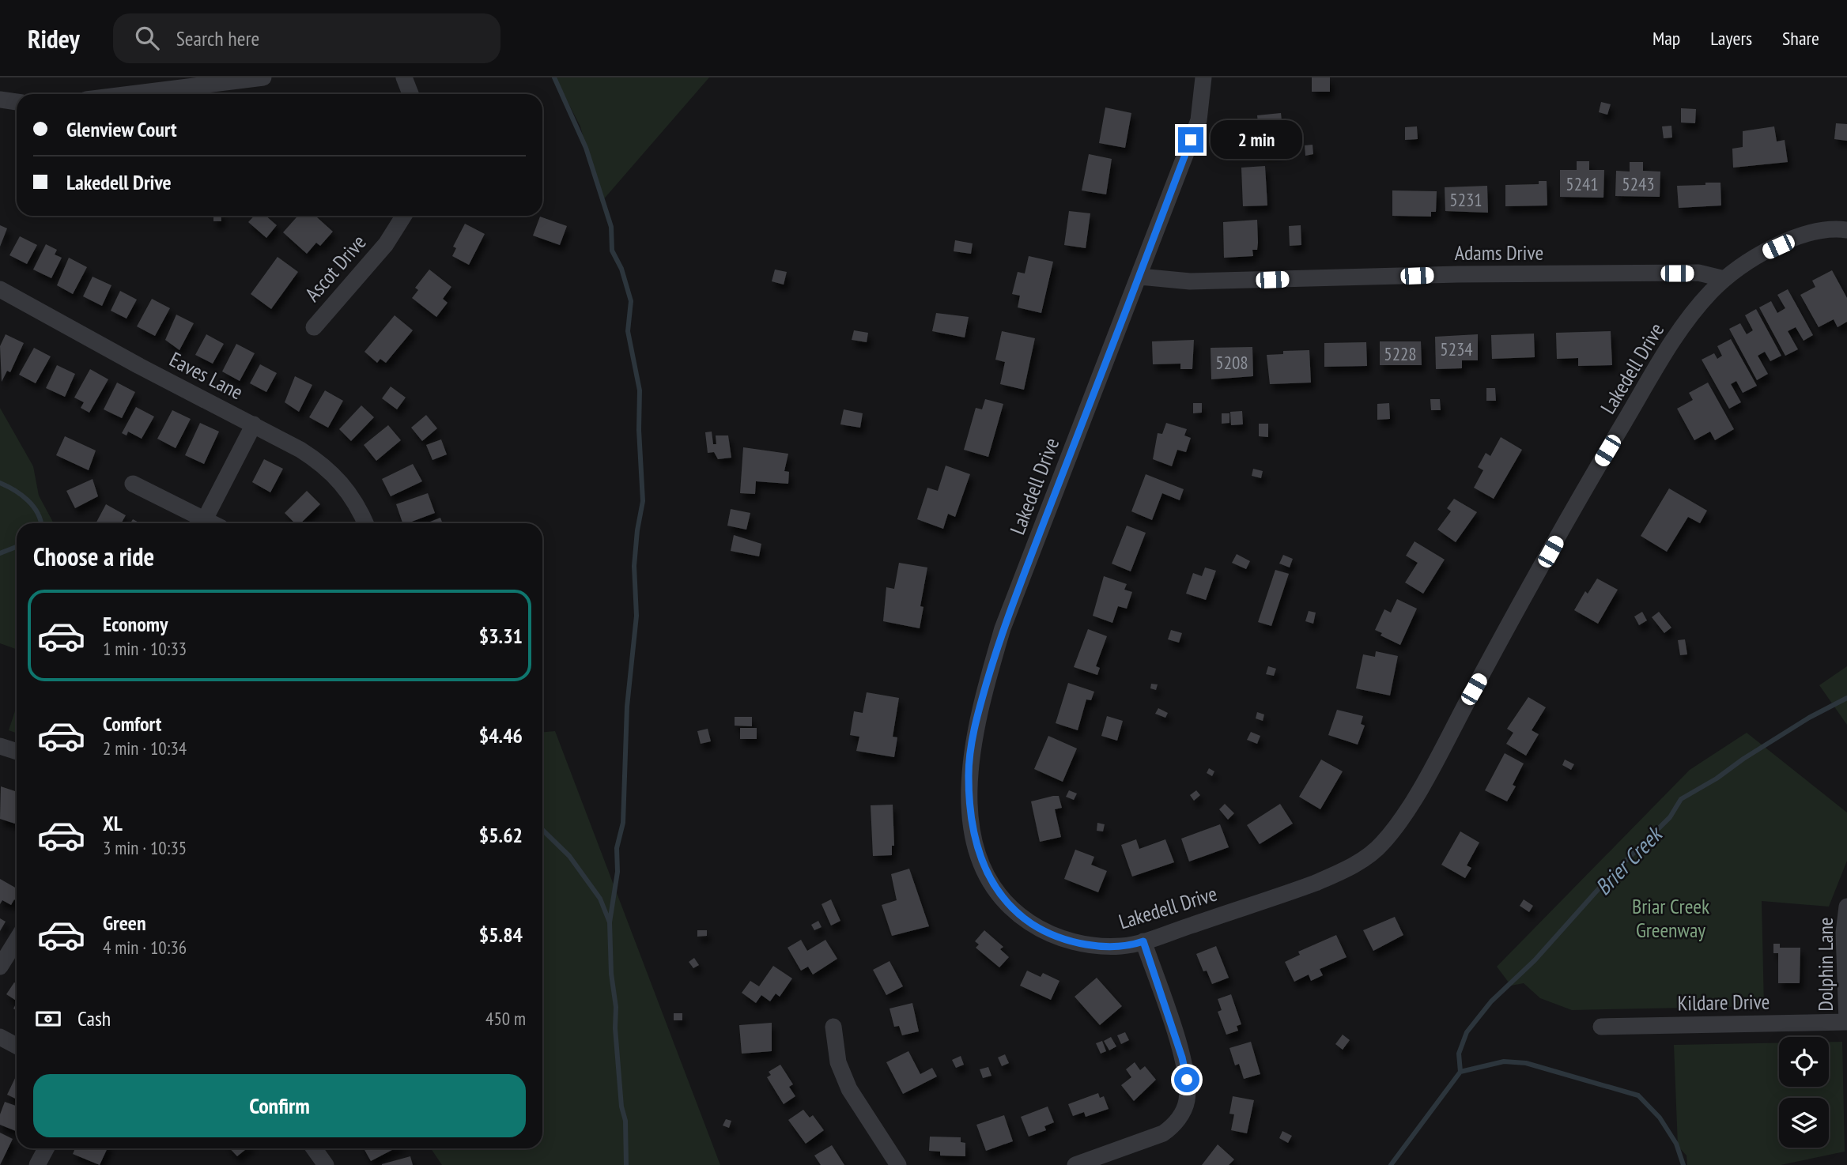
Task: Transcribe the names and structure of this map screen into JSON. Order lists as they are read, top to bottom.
{
  "streets": {
    "street": [
      "Adams Drive",
      "Ascot Drive",
      "Lakedell Drive",
      "Eaves Lane",
      "Dolphin Lane",
      "Kildare Drive"
    ]
  },
  "crossings": [
    ["Adams Drive", "Lakedell Drive"],
    ["Dolphin Lane", "Kildare Drive"]
  ],
  "water": ["Brier Creek"],
  "parks": ["Briar Creek Greenway"],
  "house_numbers": [
    "5241",
    "5243",
    "5231",
    "5234",
    "5228",
    "5208"
  ],
  "page": {
    "header": "Ridey",
    "search": "Search here",
    "nav": ["Map", "Layers", "Share"],
    "banner": ["Glenview Court", "Lakedell Drive"],
    "bubble": "2 min",
    "heading": "Choose a ride",
    "list": [
      {
        "name": "Economy",
        "note": "1 min · 10:33",
        "value": "$3.31"
      },
      {
        "name": "Comfort",
        "note": "2 min · 10:34",
        "value": "$4.46"
      },
      {
        "name": "XL",
        "note": "3 min · 10:35",
        "value": "$5.62"
      },
      {
        "name": "Green",
        "note": "4 min · 10:36",
        "value": "$5.84"
      }
    ],
    "pay": ["Cash", "450 m"],
    "buttons": "Confirm"
  }
}
